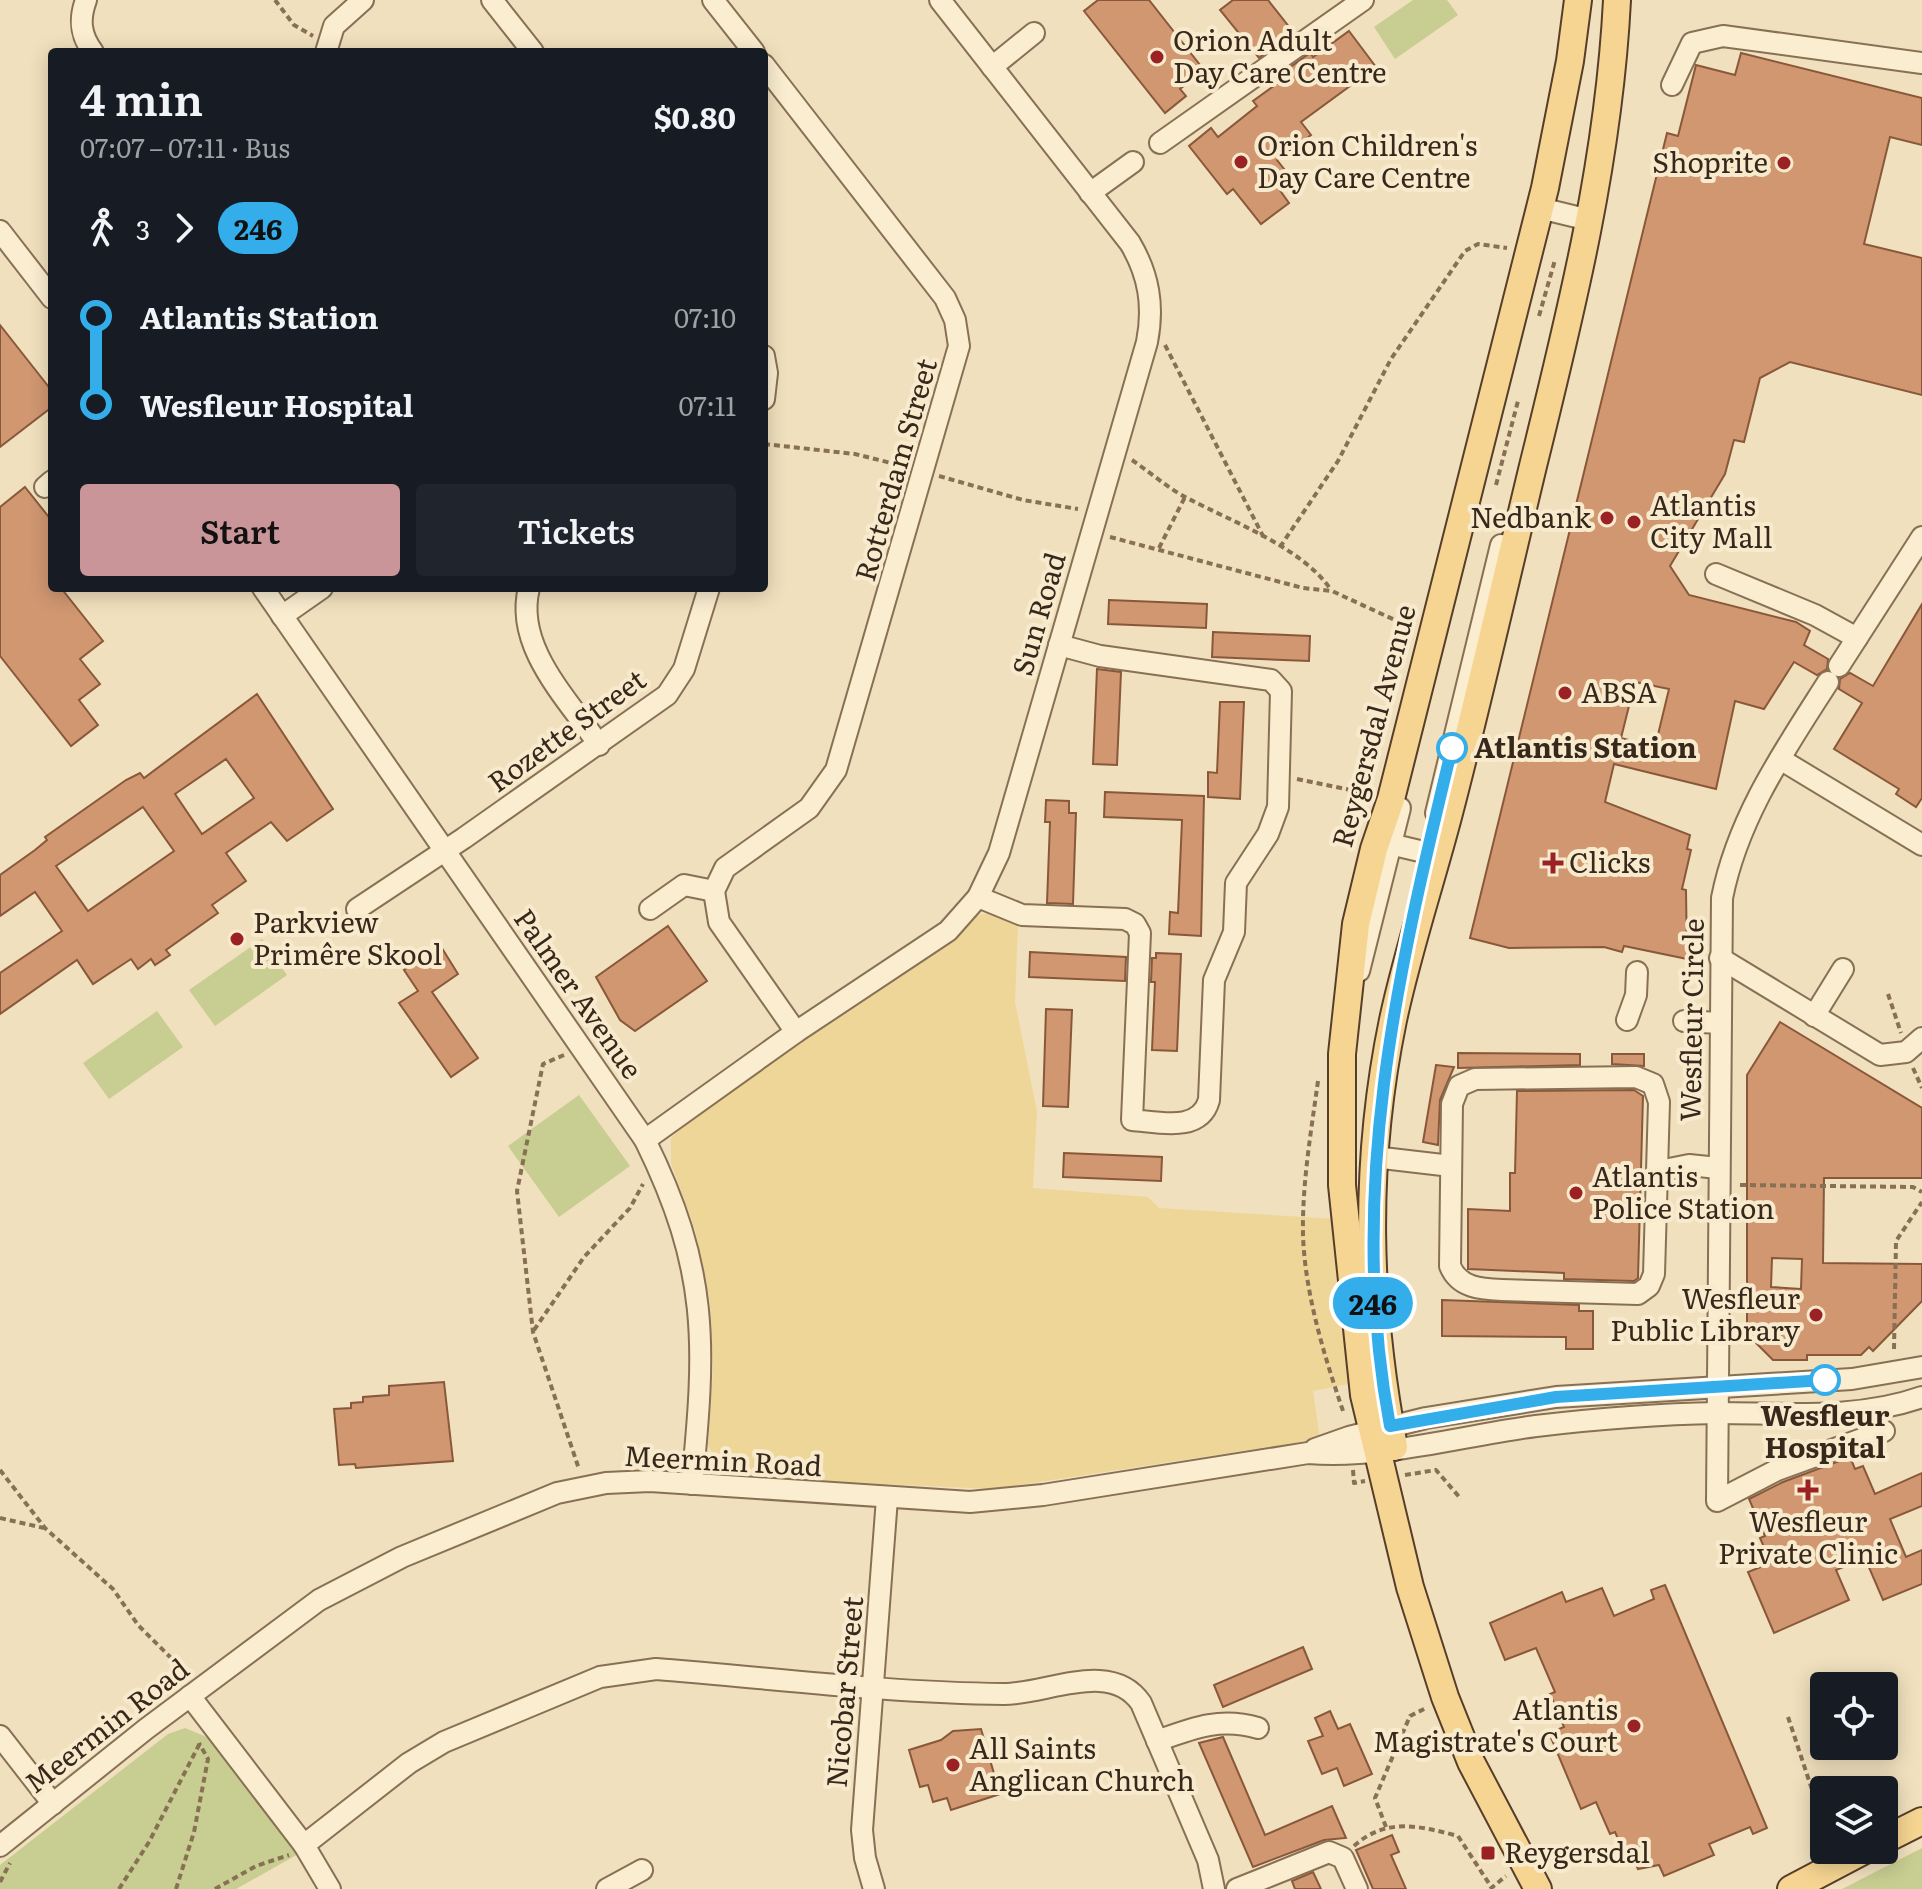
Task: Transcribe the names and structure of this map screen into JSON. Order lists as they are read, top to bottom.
{
  "streets": {
    "main road": ["Reygersdal Avenue"],
    "street": [
      "Rotterdam Street",
      "Sun Road",
      "Rozette Street",
      "Palmer Avenue",
      "Wesfleur Circle",
      "Meermin Road",
      "Nicobar Street"
    ]
  },
  "crossings": [
    ["Sun Road", "Palmer Avenue"],
    ["Reygersdal Avenue", "Meermin Road"],
    ["Rozette Street", "Palmer Avenue"],
    ["Palmer Avenue", "Meermin Road"],
    ["Meermin Road", "Nicobar Street"]
  ],
  "places": {
    "other": [
      "Orion Adult Day Care Centre",
      "Orion Children's Day Care Centre",
      "Shoprite",
      "Nedbank",
      "Atlantis City Mall",
      "ABSA",
      "Atlantis Station",
      "Parkview Primêre Skool",
      "Atlantis Police Station",
      "Wesfleur Public Library",
      "Wesfleur Hospital",
      "Atlantis Magistrate's Court",
      "All Saints Anglican Church"
    ],
    "health": ["Clicks", "Wesfleur Private Clinic"],
    "transit": ["Reygersdal"]
  },
  "lines": ["bus line 246"],
  "page": {
    "on_map": "246",
    "heading": ["4 min", "07:07 – 07:11 · Bus", "$0.80"],
    "legs": ["3", "246"],
    "list": [
      {
        "name": "Atlantis Station",
        "value": "07:10"
      },
      {
        "name": "Wesfleur Hospital",
        "value": "07:11"
      }
    ],
    "buttons": ["Start", "Tickets"]
  }
}
